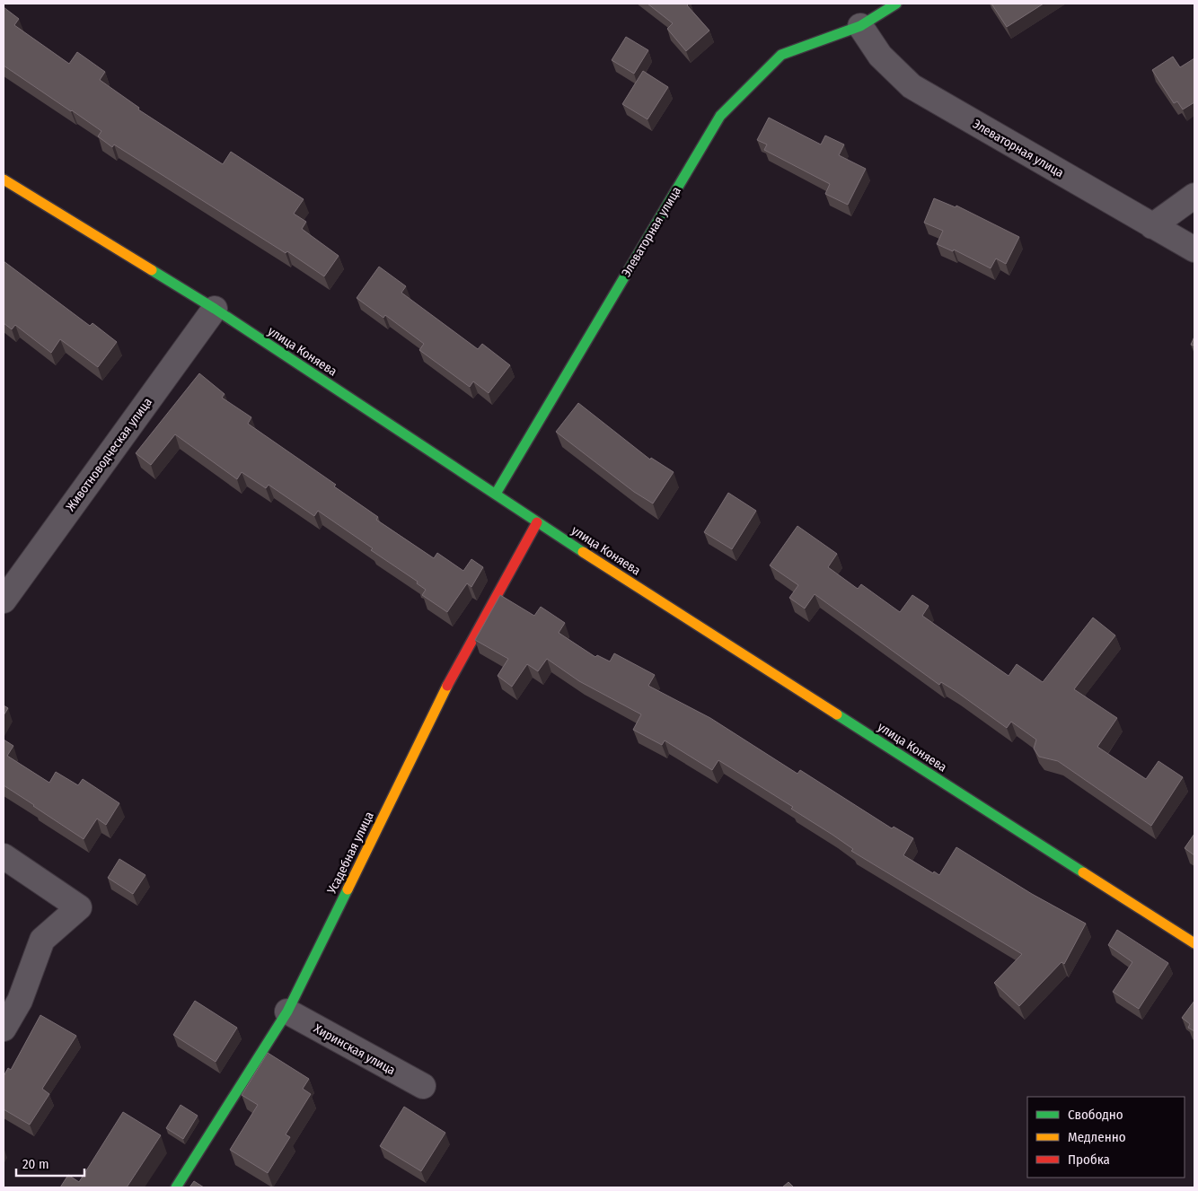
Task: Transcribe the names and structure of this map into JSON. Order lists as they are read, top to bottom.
{
  "streets": {
    "street": [
      "Элеваторная улица",
      "улица Коняева",
      "Животноводческая улица",
      "Усадебная улица",
      "Хиринская улица"
    ]
  },
  "crossings": [
    ["Элеваторная улица", "улица Коняева"],
    ["улица Коняева", "Животноводческая улица"],
    ["улица Коняева", "Усадебная улица"],
    ["Усадебная улица", "Хиринская улица"]
  ],
  "legend": ["Свободно", "Медленно", "Пробка"],
  "scale_bar": "20 m"
}
